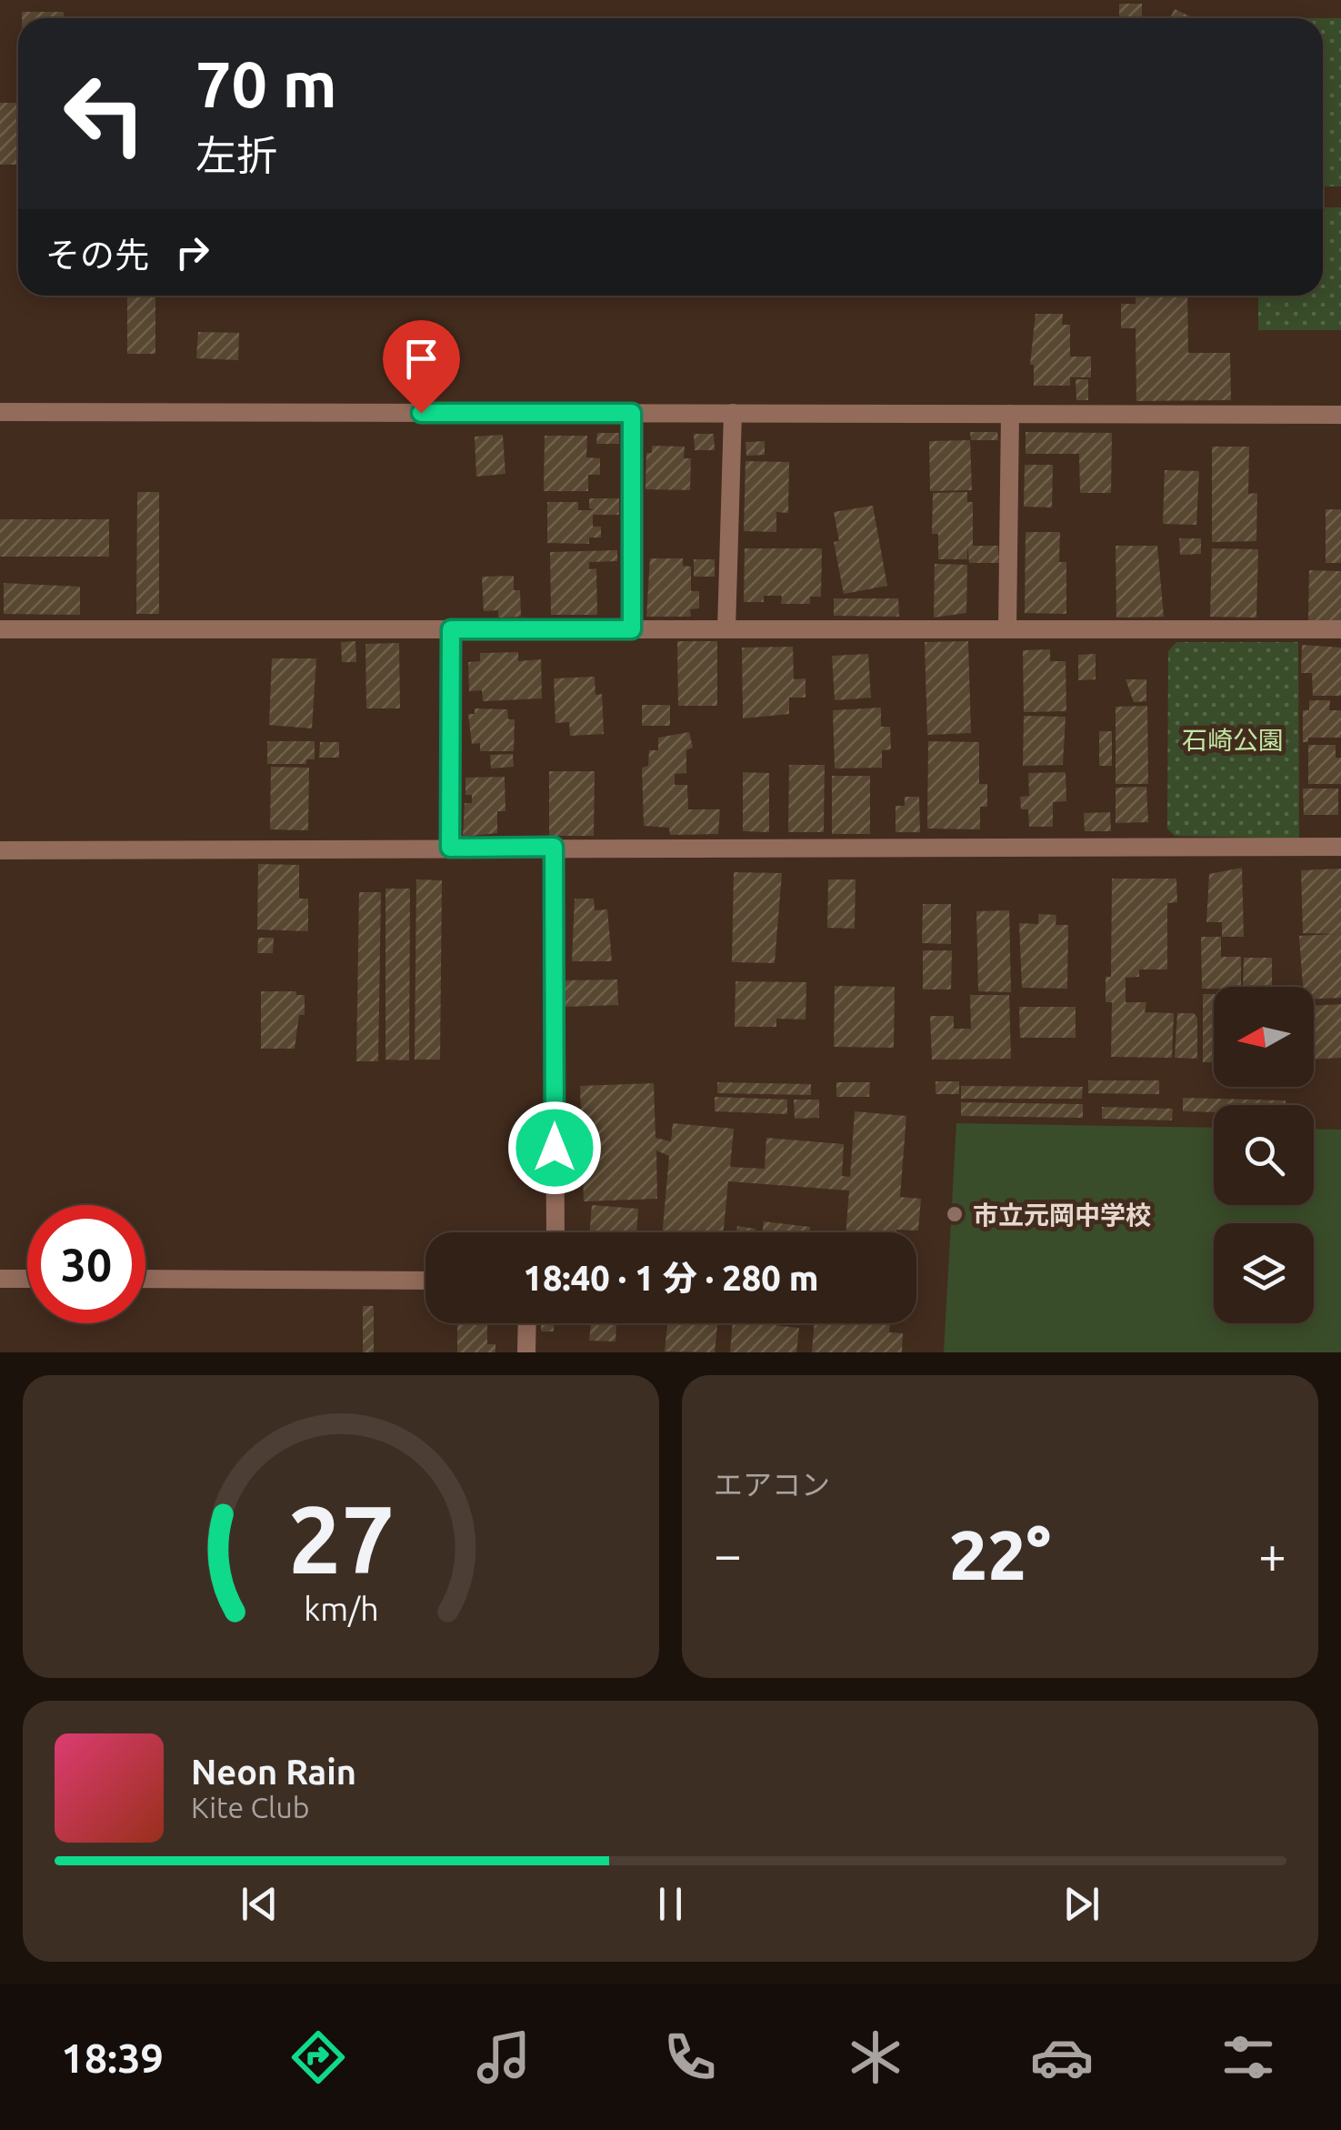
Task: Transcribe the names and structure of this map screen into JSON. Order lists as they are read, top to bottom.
{
  "parks": ["石崎公園"],
  "places": ["市立元岡中学校"],
  "north": "left",
  "page": {
    "turn": ["70 m", "左折"],
    "then": "その先",
    "limit": "30",
    "trip": "18:40 · 1 分 · 280 m",
    "tile": "エアコン",
    "heat": ["−", "22°", "+"],
    "song": ["Neon Rain", "Kite Club"],
    "tabs": "18:39",
    "gauge": ["27", "km/h"]
  }
}
